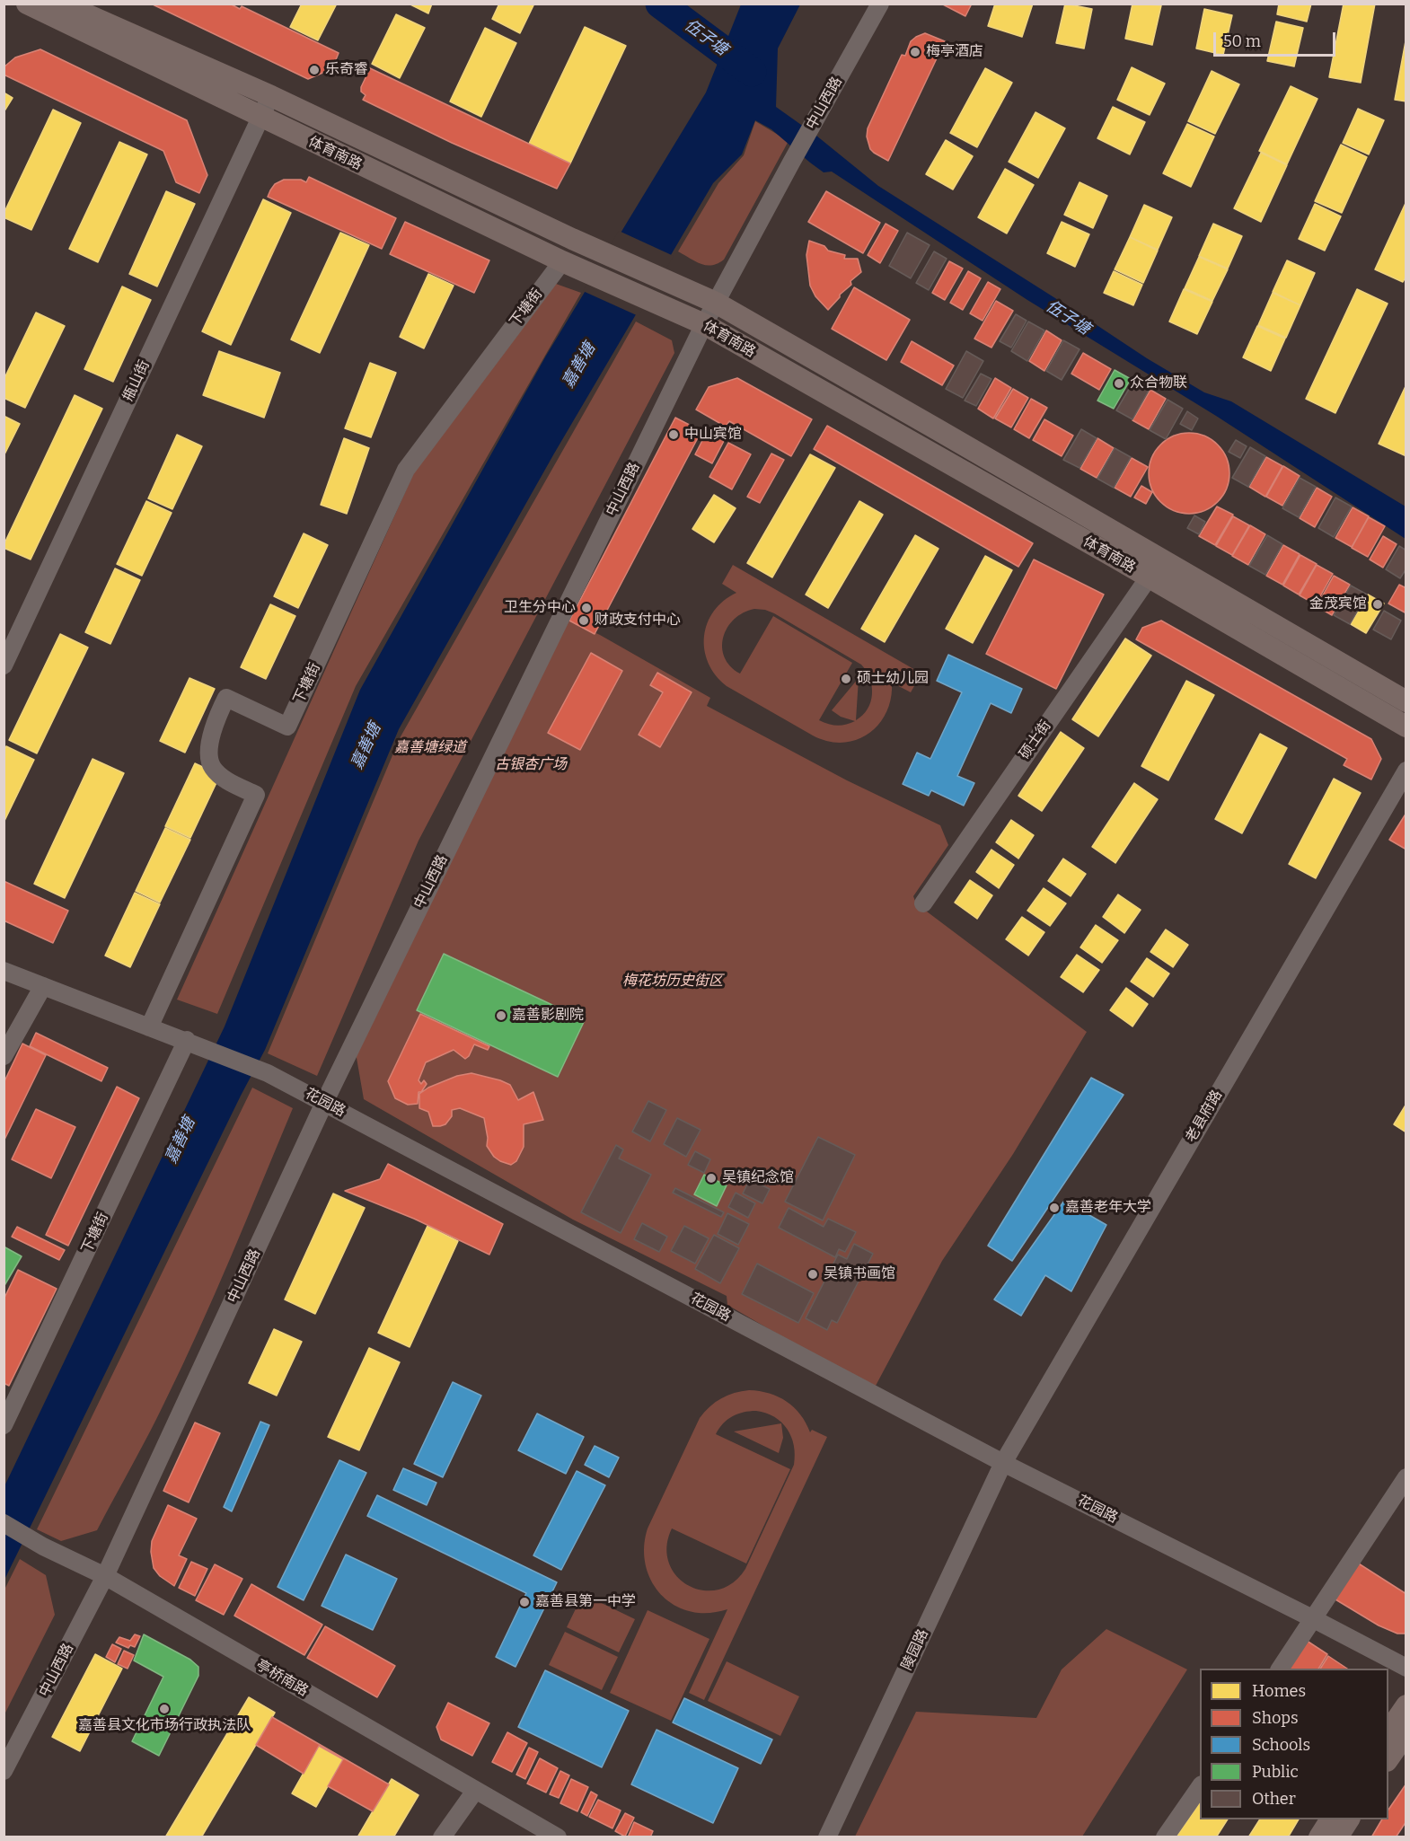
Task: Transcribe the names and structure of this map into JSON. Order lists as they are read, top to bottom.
{
  "streets": {
    "main road": ["体育南路"],
    "street": [
      "中山西路",
      "下塘街",
      "甁山街",
      "硕士街",
      "花园路",
      "老县府路",
      "陵园路",
      "亭桥南路"
    ]
  },
  "crossings": [
    ["中山西路", "体育南路"],
    ["中山西路", "花园路"],
    ["中山西路", "亭桥南路"],
    ["体育南路", "下塘街"],
    ["体育南路", "甁山街"],
    ["体育南路", "硕士街"],
    ["下塘街", "花园路"],
    ["花园路", "老县府路"],
    ["花园路", "陵园路"],
    ["老县府路", "陵园路"]
  ],
  "water": ["伍子塘", "嘉善塘"],
  "parks": ["嘉善塘绿道", "古银杏广场", "梅花坊历史街区"],
  "places": [
    "梅亭酒店",
    "乐奇睿",
    "众合物联",
    "中山宾馆",
    "金茂宾馆",
    "卫生分中心",
    "财政支付中心",
    "硕士幼儿园",
    "嘉善影剧院",
    "吴镇纪念馆",
    "嘉善老年大学",
    "吴镇书画馆",
    "嘉善县第一中学",
    "嘉善县文化市场行政执法队"
  ],
  "legend": [
    "Homes",
    "Shops",
    "Schools",
    "Public",
    "Other"
  ],
  "scale_bar": "50 m"
}
